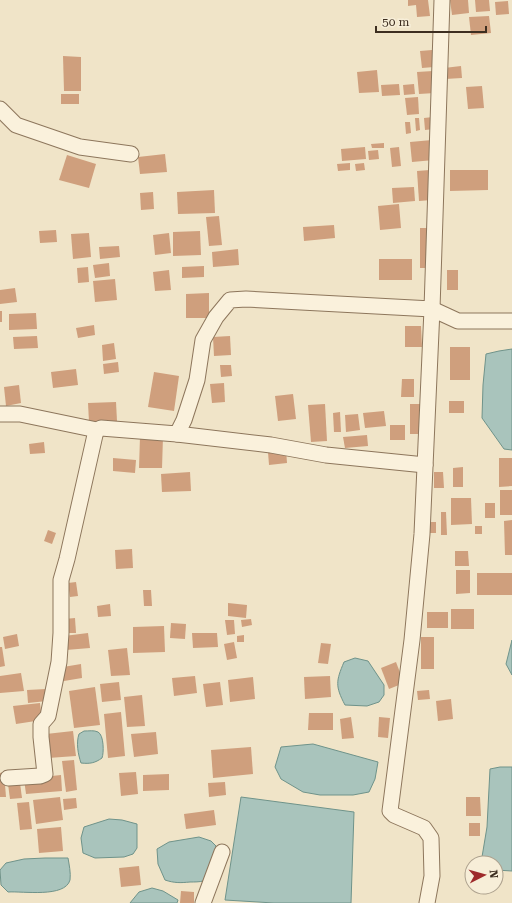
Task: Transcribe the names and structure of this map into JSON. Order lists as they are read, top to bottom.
{
  "scale_bar": "50 m",
  "north": "right"
}
